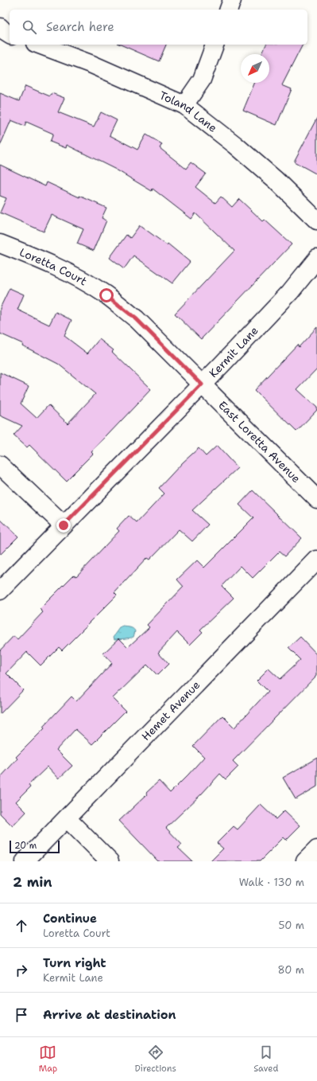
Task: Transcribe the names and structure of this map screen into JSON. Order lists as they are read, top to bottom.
{
  "streets": {
    "street": [
      "Toland Lane",
      "Loretta Court",
      "Kermit Lane",
      "East Loretta Avenue",
      "Hemet Avenue"
    ]
  },
  "crossings": [
    ["Loretta Court", "Kermit Lane"],
    ["Loretta Court", "East Loretta Avenue"],
    ["Kermit Lane", "East Loretta Avenue"]
  ],
  "scale_bar": "20 m",
  "north": "bottom left",
  "page": {
    "search": "Search here",
    "scale": "20 m",
    "heading": ["2 min", "Walk · 130 m"],
    "list": [
      ["Continue", "Loretta Court", "50 m"],
      ["Turn right", "Kermit Lane", "80 m"],
      "Arrive at destination"
    ],
    "nav": ["Map", "Directions", "Saved"]
  }
}
